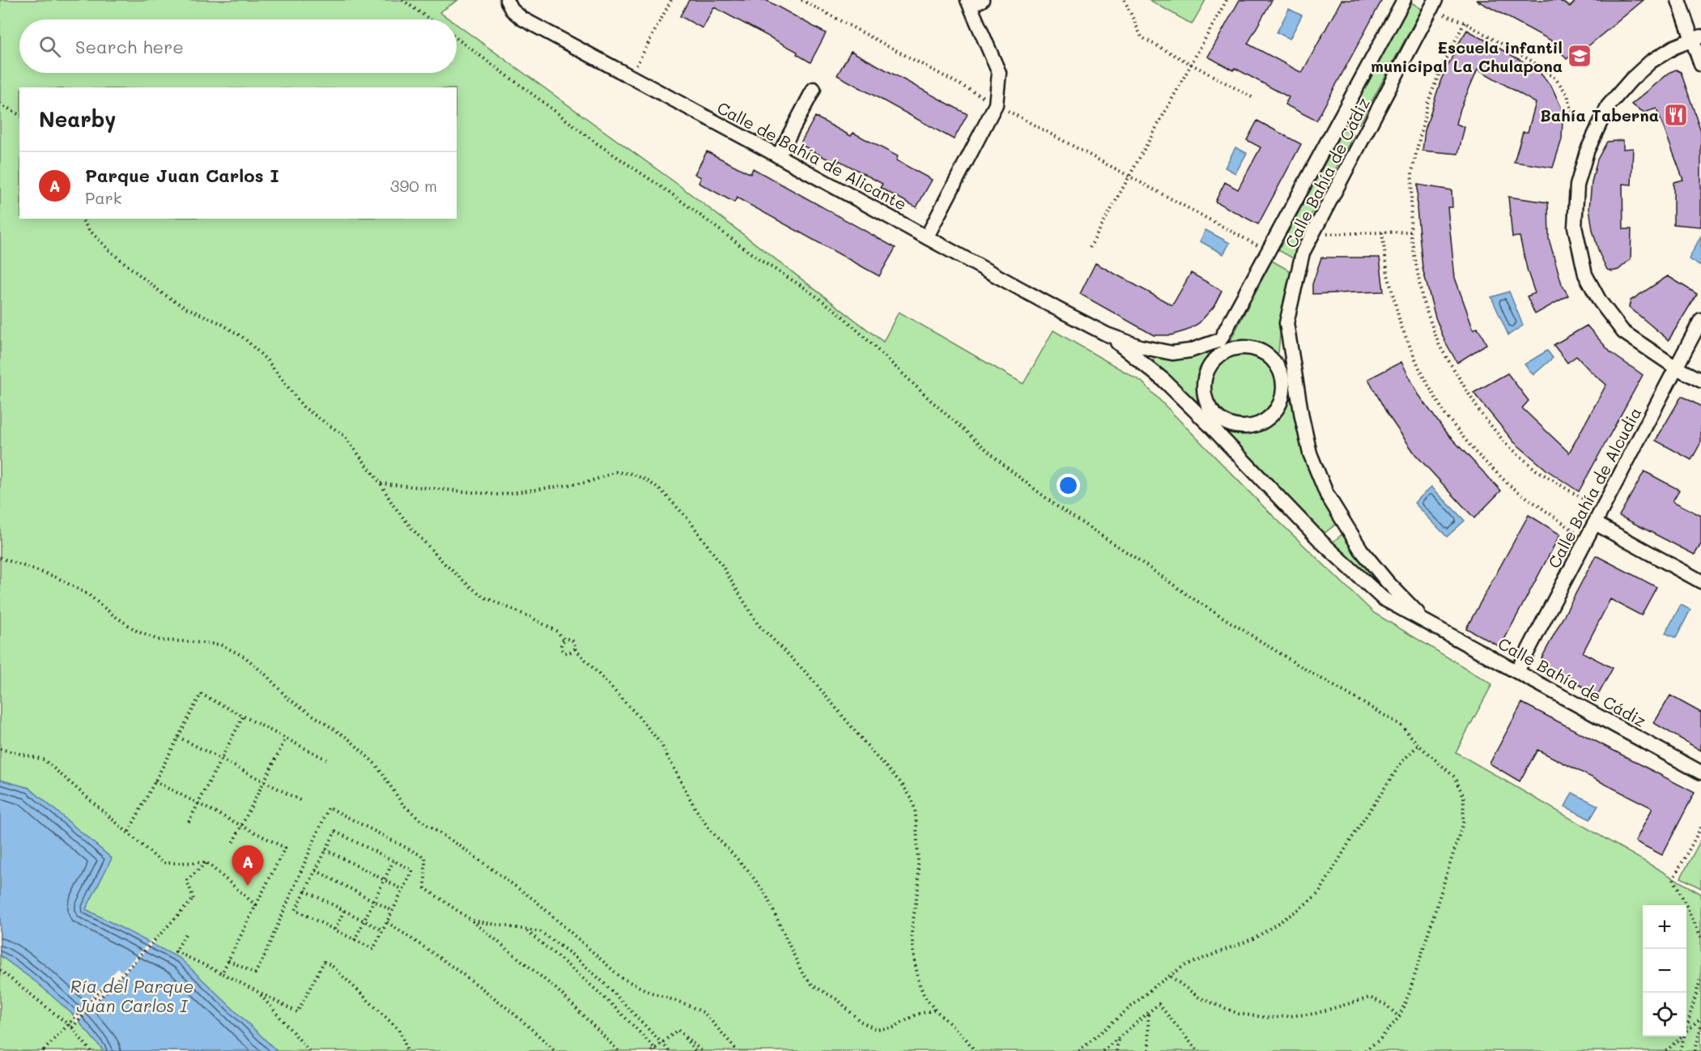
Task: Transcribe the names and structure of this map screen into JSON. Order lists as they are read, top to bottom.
{
  "streets": {
    "street": ["Calle de Bahía de Alicante", "Calle Bahía de Cádiz", "Calle Bahía de Alcudia"]
  },
  "crossings": [
    ["Calle de Bahía de Alicante", "Calle Bahía de Cádiz"],
    ["Calle Bahía de Cádiz", "Calle Bahía de Alcudia"]
  ],
  "water": ["Ría del Parque Juan Carlos I"],
  "places": {
    "school or university": ["Escuela infantil municipal La Chulapona"],
    "restaurant": ["Bahía Taberna"]
  },
  "page": {
    "search": "Search here",
    "heading": "Nearby",
    "list": [
      {
        "mark": "A",
        "name": "Parque Juan Carlos I",
        "note": "Park",
        "value": "390 m"
      }
    ],
    "pins": "A",
    "map_buttons": ["+", "−"]
  }
}
